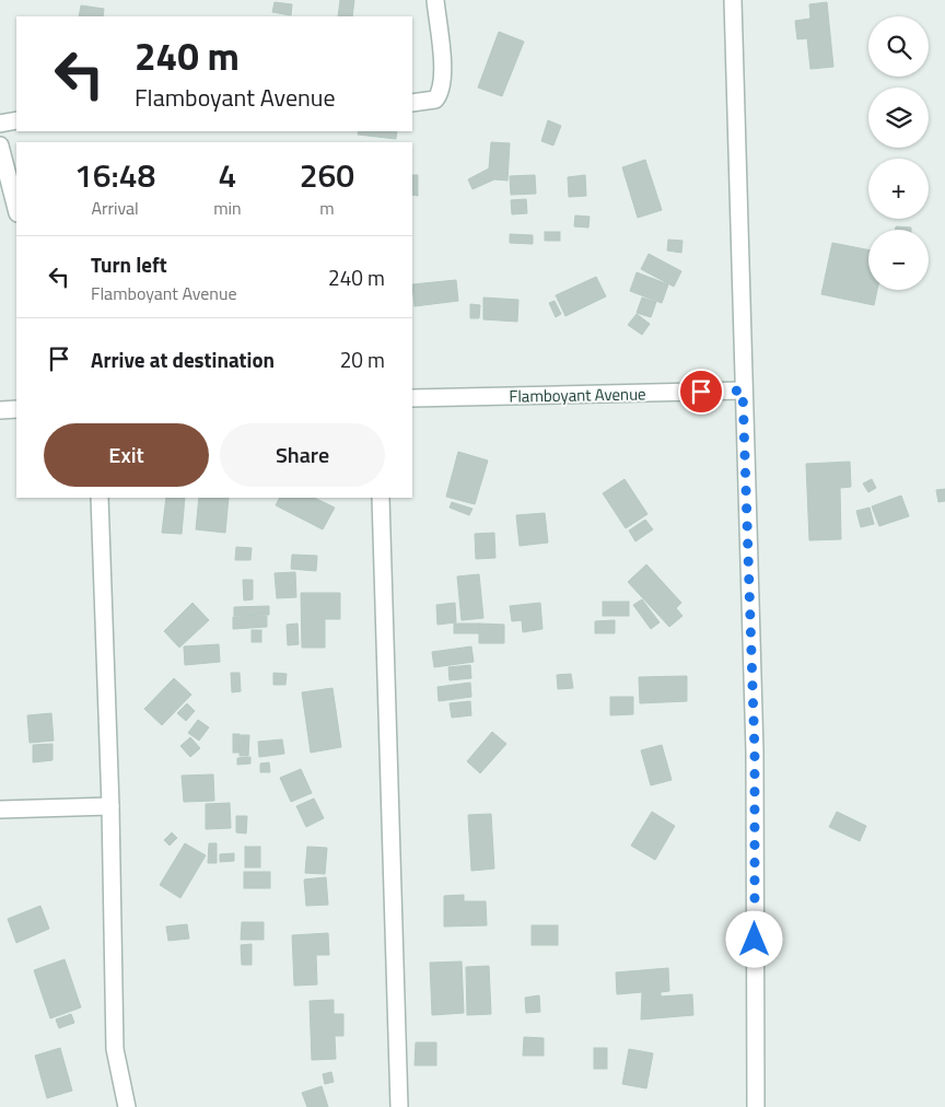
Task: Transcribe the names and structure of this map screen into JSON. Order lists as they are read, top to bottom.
{
  "streets": {
    "street": ["Flamboyant Avenue"]
  },
  "page": {
    "map_buttons": ["+", "−"],
    "turn": ["240 m", "Flamboyant Avenue"],
    "eta": [
      "16:48",
      "Arrival",
      "4",
      "min",
      "260",
      "m"
    ],
    "list": [
      {
        "name": "Turn left",
        "note": "Flamboyant Avenue",
        "value": "240 m"
      },
      {
        "name": "Arrive at destination",
        "value": "20 m"
      }
    ],
    "buttons": ["Exit", "Share"]
  }
}
